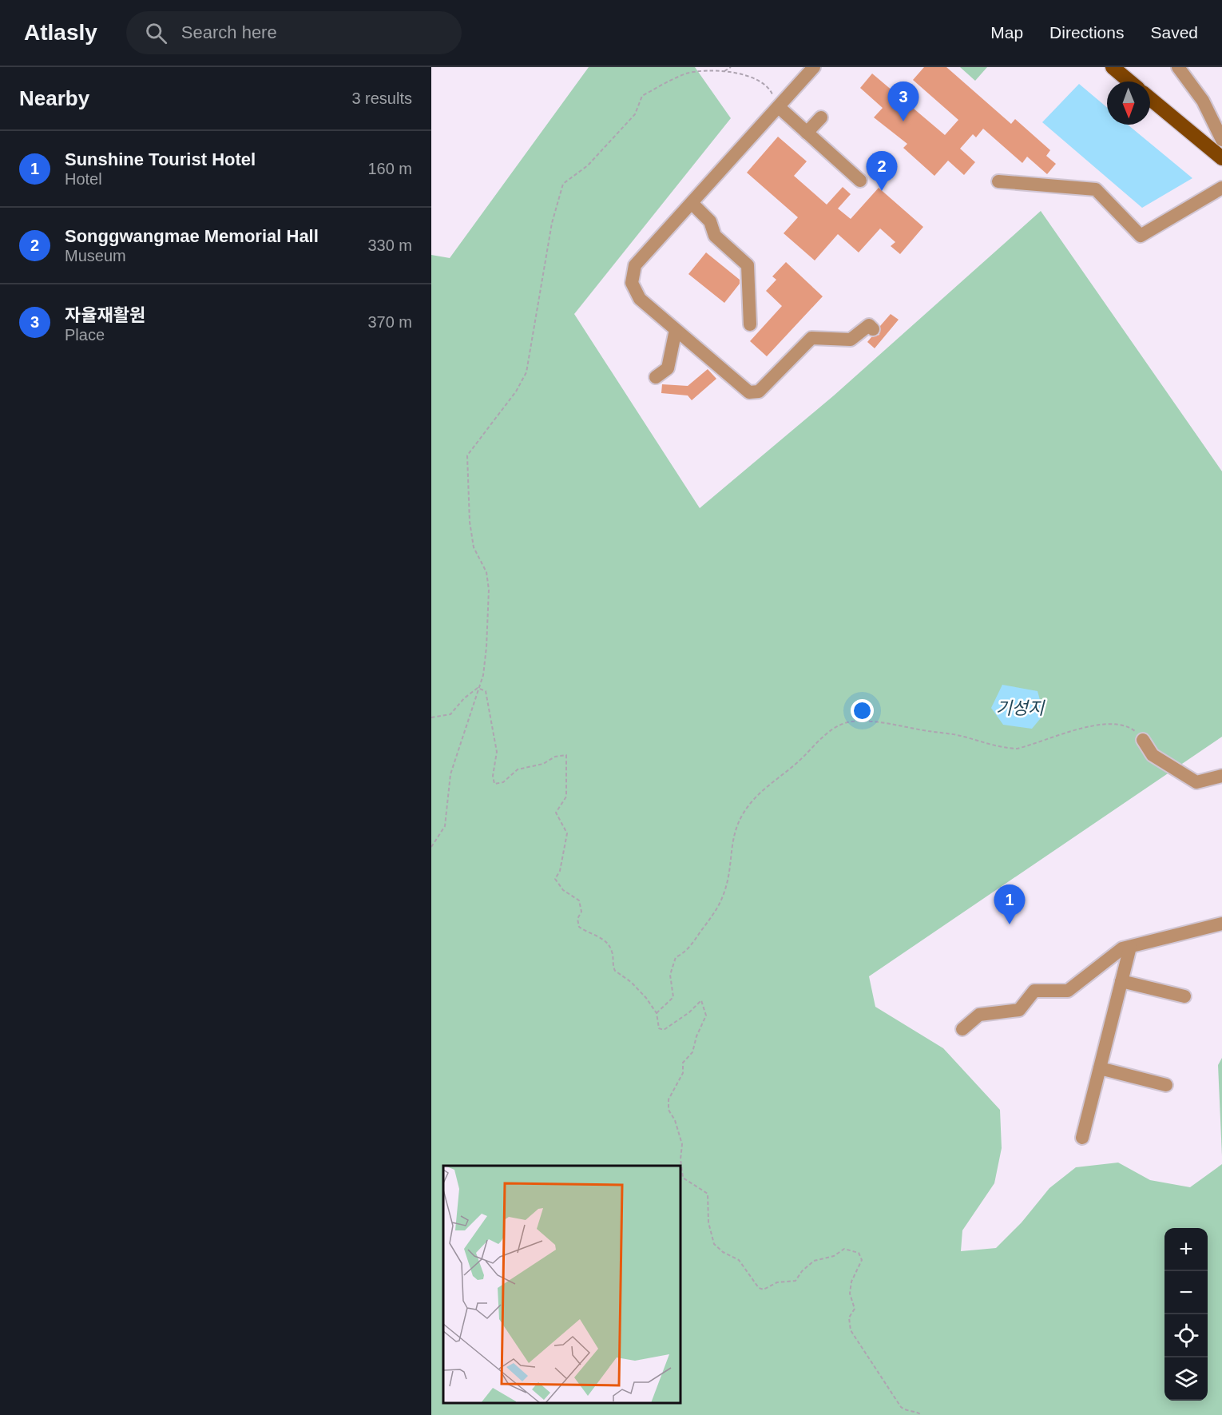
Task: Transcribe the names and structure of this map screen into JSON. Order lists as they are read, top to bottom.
{
  "water": ["기성지"],
  "north": "bottom",
  "page": {
    "header": "Atlasly",
    "search": "Search here",
    "nav": ["Map", "Directions", "Saved"],
    "heading": ["Nearby", "3 results"],
    "pins": ["3", "2", "1"],
    "list": [
      {
        "mark": "1",
        "name": "Sunshine Tourist Hotel",
        "note": "Hotel",
        "value": "160 m"
      },
      {
        "mark": "2",
        "name": "Songgwangmae Memorial Hall",
        "note": "Museum",
        "value": "330 m"
      },
      {
        "mark": "3",
        "name": "자율재활원",
        "note": "Place",
        "value": "370 m"
      }
    ],
    "map_buttons": ["+", "−"]
  }
}
